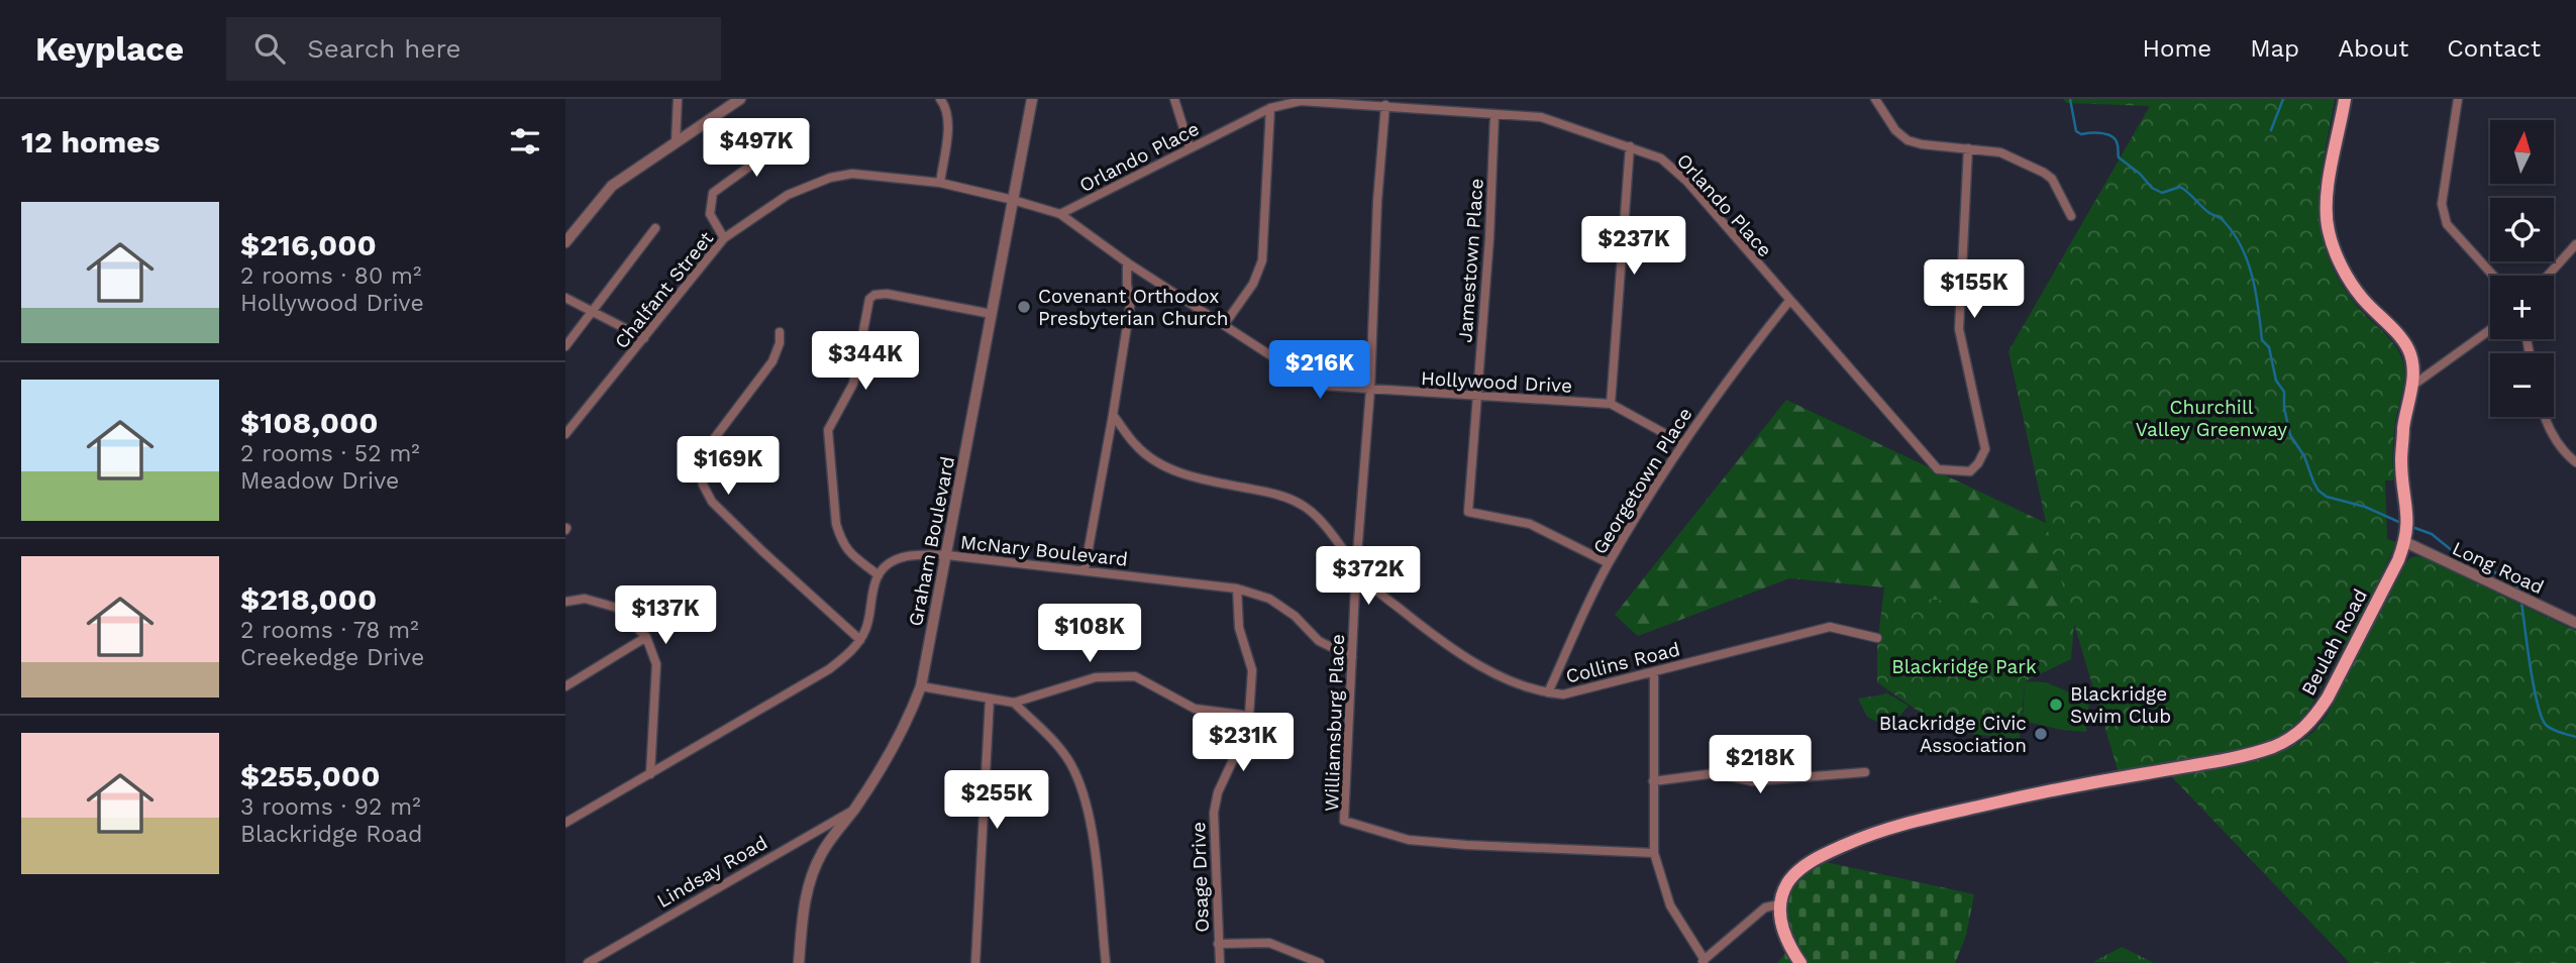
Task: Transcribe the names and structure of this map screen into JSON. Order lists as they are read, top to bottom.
{
  "streets": {
    "main road": ["Beulah Road"],
    "street": [
      "Orlando Place",
      "Jamestown Place",
      "Chalfant Street",
      "Hollywood Drive",
      "Georgetown Place",
      "Graham Boulevard",
      "McNary Boulevard",
      "Long Road",
      "Collins Road",
      "Williamsburg Place",
      "Lindsay Road",
      "Osage Drive"
    ]
  },
  "crossings": [
    ["Orlando Place", "Jamestown Place"],
    ["Orlando Place", "Hollywood Drive"],
    ["Orlando Place", "Georgetown Place"],
    ["Orlando Place", "Williamsburg Place"],
    ["Jamestown Place", "Hollywood Drive"],
    ["Jamestown Place", "Georgetown Place"],
    ["Chalfant Street", "Hollywood Drive"],
    ["Chalfant Street", "Graham Boulevard"],
    ["Hollywood Drive", "Georgetown Place"],
    ["Hollywood Drive", "Graham Boulevard"],
    ["Hollywood Drive", "Williamsburg Place"],
    ["Georgetown Place", "Collins Road"],
    ["Graham Boulevard", "McNary Boulevard"],
    ["Graham Boulevard", "Lindsay Road"],
    ["McNary Boulevard", "Williamsburg Place"],
    ["McNary Boulevard", "Osage Drive"],
    ["Long Road", "Beulah Road"],
    ["Collins Road", "Williamsburg Place"]
  ],
  "parks": ["Churchill Valley Greenway", "Blackridge Park"],
  "places": ["Covenant Orthodox Presbyterian Church", "Blackridge Swim Club", "Blackridge Civic Association"],
  "north": "top",
  "page": {
    "header": "Keyplace",
    "search": "Search here",
    "nav": [
      "Home",
      "Map",
      "About",
      "Contact"
    ],
    "heading": "12 homes",
    "price": [
      "$497K",
      "$237K",
      "$155K",
      "$344K",
      "$216K",
      "$169K",
      "$372K",
      "$137K",
      "$108K",
      "$231K",
      "$218K",
      "$255K"
    ],
    "map_buttons": ["+", "−"],
    "list": [
      {
        "name": "$216,000",
        "note": "2 rooms · 80 m² · Hollywood Drive"
      },
      {
        "name": "$108,000",
        "note": "2 rooms · 52 m² · Meadow Drive"
      },
      {
        "name": "$218,000",
        "note": "2 rooms · 78 m² · Creekedge Drive"
      },
      {
        "name": "$255,000",
        "note": "3 rooms · 92 m² · Blackridge Road"
      }
    ]
  }
}
